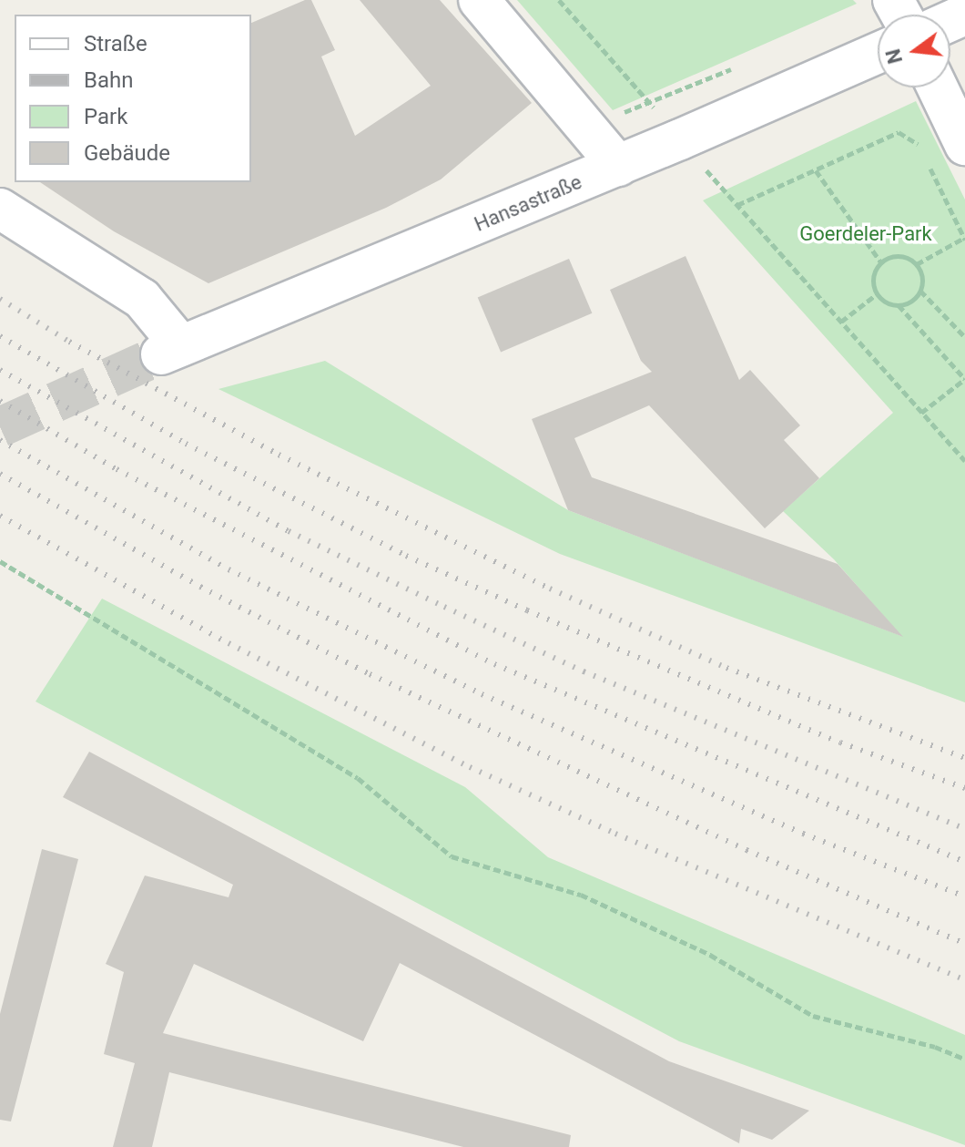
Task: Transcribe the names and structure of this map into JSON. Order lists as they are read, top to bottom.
{
  "streets": {
    "street": ["Hansastraße"]
  },
  "parks": ["Goerdeler-Park"],
  "legend": [
    "Straße",
    "Bahn",
    "Park",
    "Gebäude"
  ],
  "north": "left"
}
